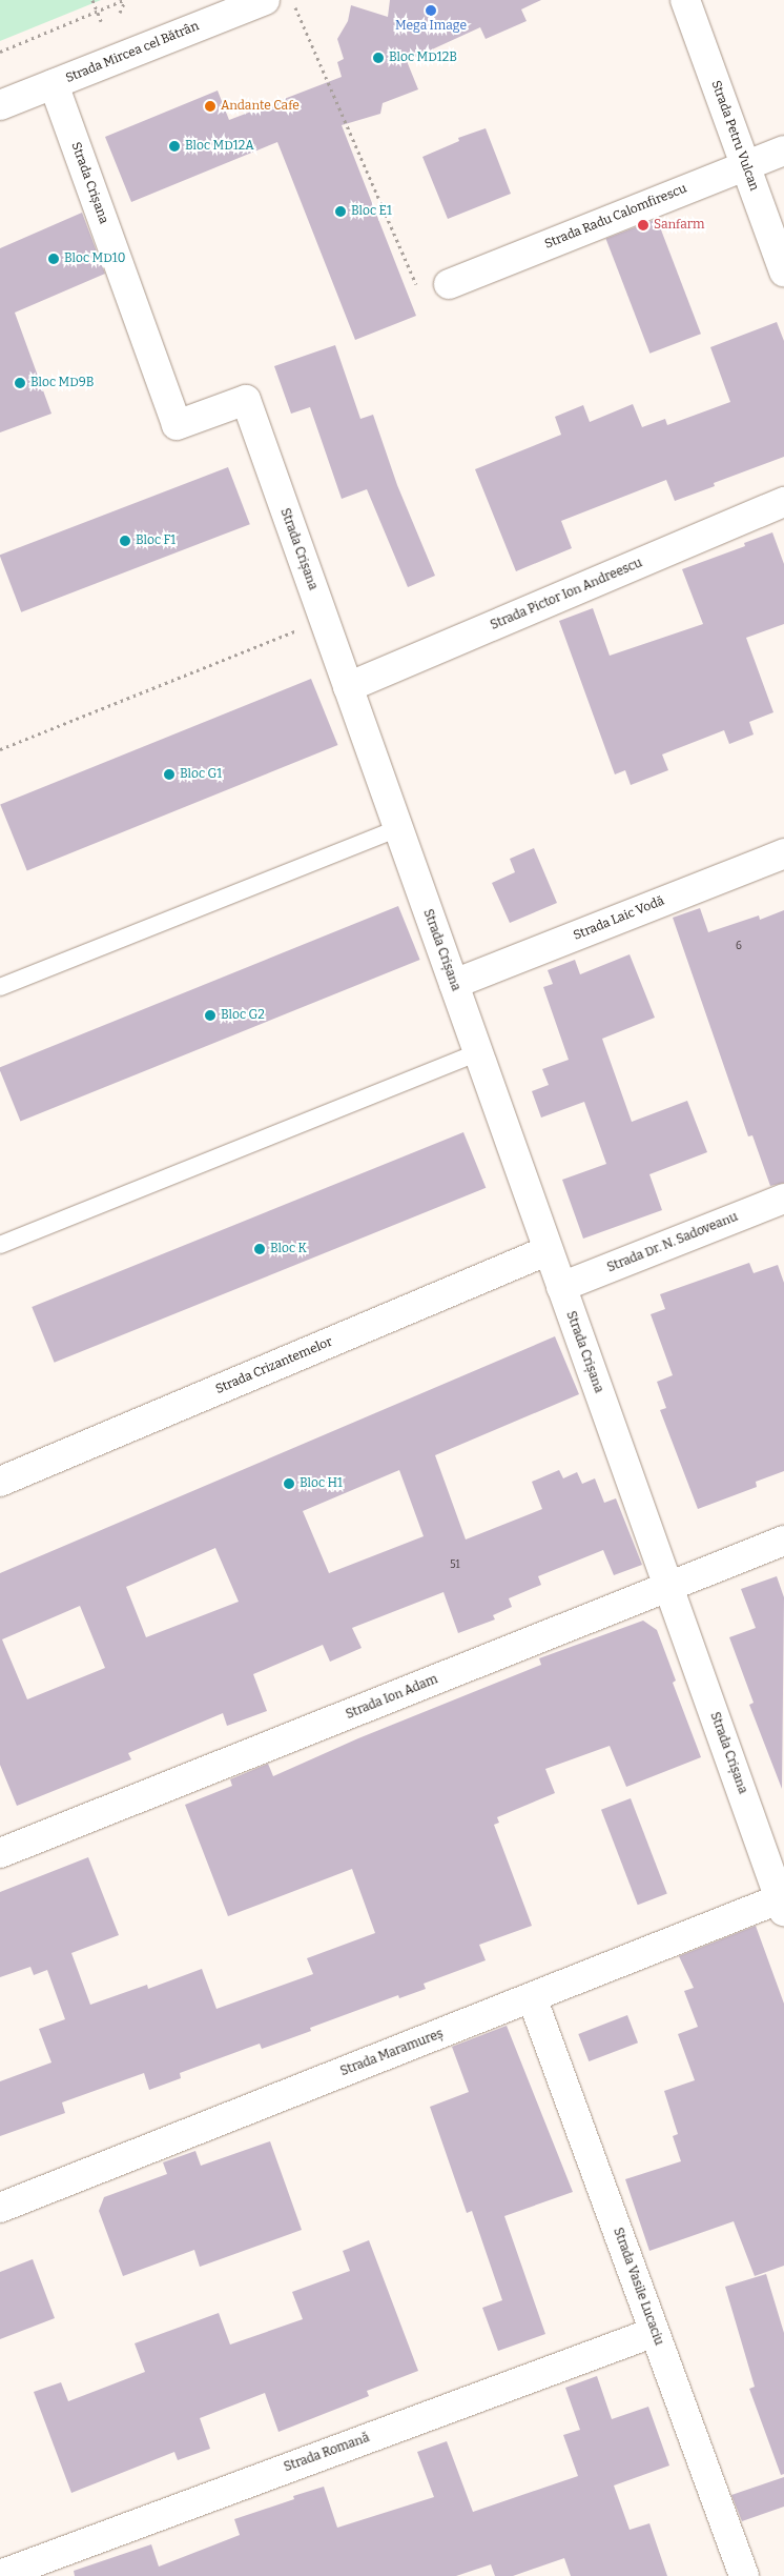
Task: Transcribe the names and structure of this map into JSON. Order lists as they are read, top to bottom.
{
  "streets": {
    "street": [
      "Strada Mircea cel Bătrân",
      "Strada Petru Vulcan",
      "Strada Crișana",
      "Strada Radu Calomfirescu",
      "Strada Pictor Ion Andreescu",
      "Strada Laic Vodă",
      "Strada Dr. N. Sadoveanu",
      "Strada Crizantemelor",
      "Strada Ion Adam",
      "Strada Maramureș",
      "Strada Vasile Lucaciu",
      "Strada Romană"
    ]
  },
  "crossings": [
    ["Strada Mircea cel Bătrân", "Strada Crișana"],
    ["Strada Petru Vulcan", "Strada Radu Calomfirescu"],
    ["Strada Crișana", "Strada Pictor Ion Andreescu"],
    ["Strada Crișana", "Strada Laic Vodă"],
    ["Strada Crișana", "Strada Dr. N. Sadoveanu"],
    ["Strada Crișana", "Strada Crizantemelor"],
    ["Strada Crișana", "Strada Ion Adam"],
    ["Strada Crișana", "Strada Maramureș"],
    ["Strada Maramureș", "Strada Vasile Lucaciu"],
    ["Strada Vasile Lucaciu", "Strada Romană"]
  ],
  "places": [
    "Mega Image",
    "Bloc MD12B",
    "Andante Cafe",
    "Bloc MD12A",
    "Bloc E1",
    "Sanfarm",
    "Bloc MD10",
    "Bloc MD9B",
    "Bloc F1",
    "Bloc G1",
    "Bloc G2",
    "Bloc K",
    "Bloc H1"
  ],
  "house_numbers": ["6", "51"]
}
